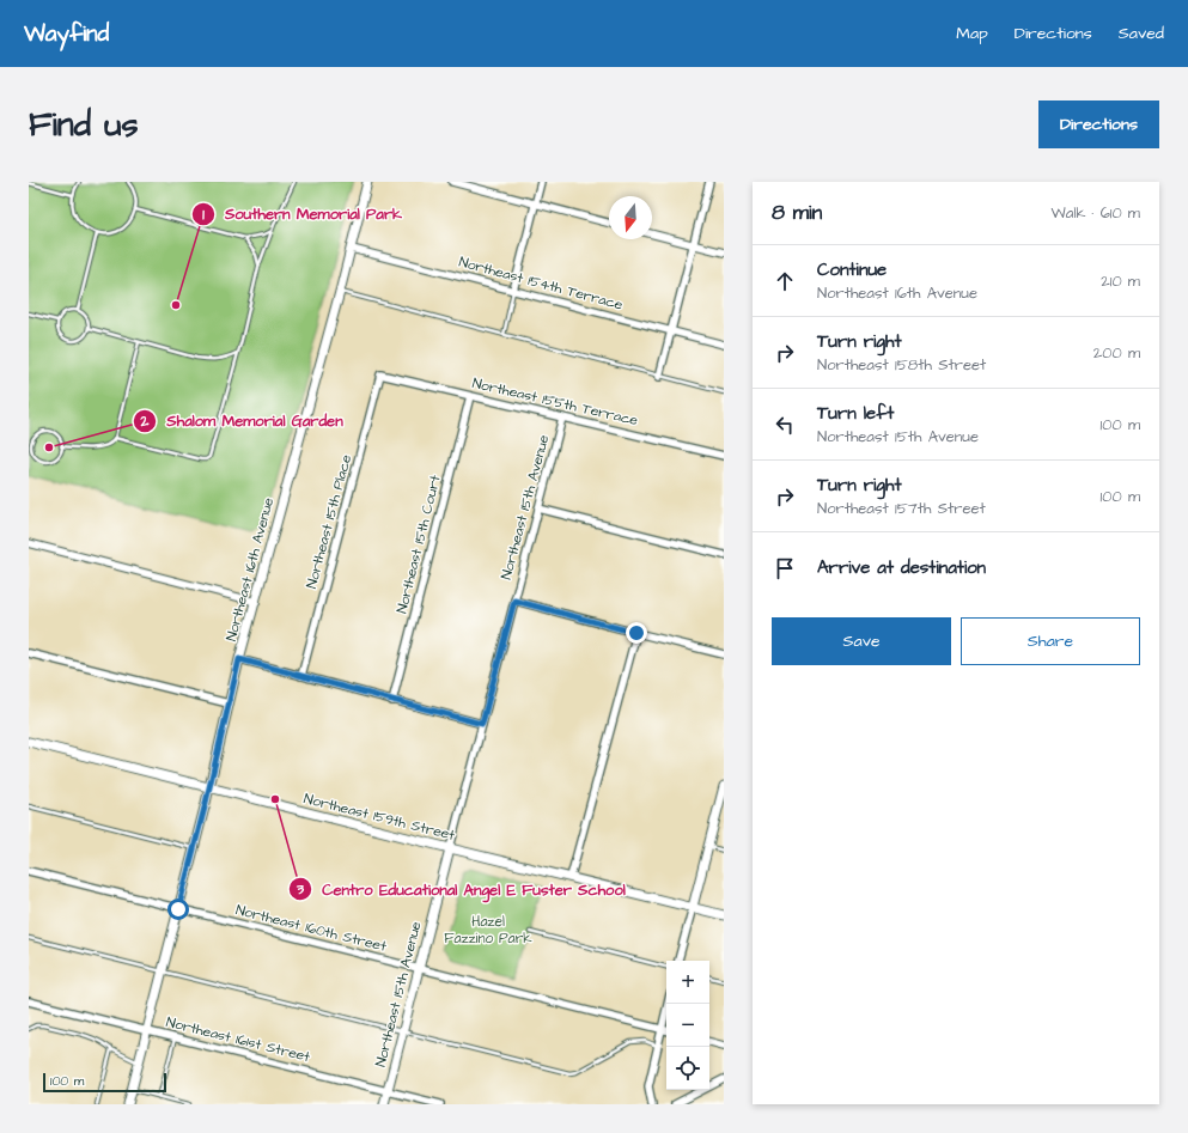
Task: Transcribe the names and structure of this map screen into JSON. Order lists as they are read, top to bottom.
{
  "streets": {
    "street": [
      "Northeast 154th Terrace",
      "Northeast 155th Terrace",
      "Northeast 15th Avenue",
      "Northeast 15th Place",
      "Northeast 15th Court",
      "Northeast 16th Avenue",
      "Northeast 159th Street",
      "Northeast 160th Street",
      "Northeast 161st Street"
    ]
  },
  "crossings": [
    ["Northeast 154th Terrace", "Northeast 16th Avenue"],
    ["Northeast 155th Terrace", "Northeast 15th Avenue"],
    ["Northeast 155th Terrace", "Northeast 15th Place"],
    ["Northeast 155th Terrace", "Northeast 15th Court"],
    ["Northeast 15th Avenue", "Northeast 159th Street"],
    ["Northeast 15th Avenue", "Northeast 160th Street"],
    ["Northeast 15th Avenue", "Northeast 161st Street"],
    ["Northeast 16th Avenue", "Northeast 159th Street"],
    ["Northeast 16th Avenue", "Northeast 160th Street"],
    ["Northeast 16th Avenue", "Northeast 161st Street"]
  ],
  "parks": ["Hazel Fazzino Park"],
  "places": ["Southern Memorial Park", "Shalom Memorial Garden", "Centro Educational Angel E Fuster School"],
  "scale_bar": "100 m",
  "north": "bottom",
  "page": {
    "header": "Wayfind",
    "nav": ["Map", "Directions", "Saved"],
    "buttons": [
      "Directions",
      ["Save", "Share"]
    ],
    "title": "Find us",
    "heading": ["8 min", "Walk · 610 m"],
    "list": [
      ["Continue", "Northeast 16th Avenue", "210 m"],
      ["Turn right", "Northeast 158th Street", "200 m"],
      ["Turn left", "Northeast 15th Avenue", "100 m"],
      ["Turn right", "Northeast 157th Street", "100 m"],
      "Arrive at destination"
    ],
    "map_buttons": ["+", "−"],
    "scale": "100 m"
  }
}
